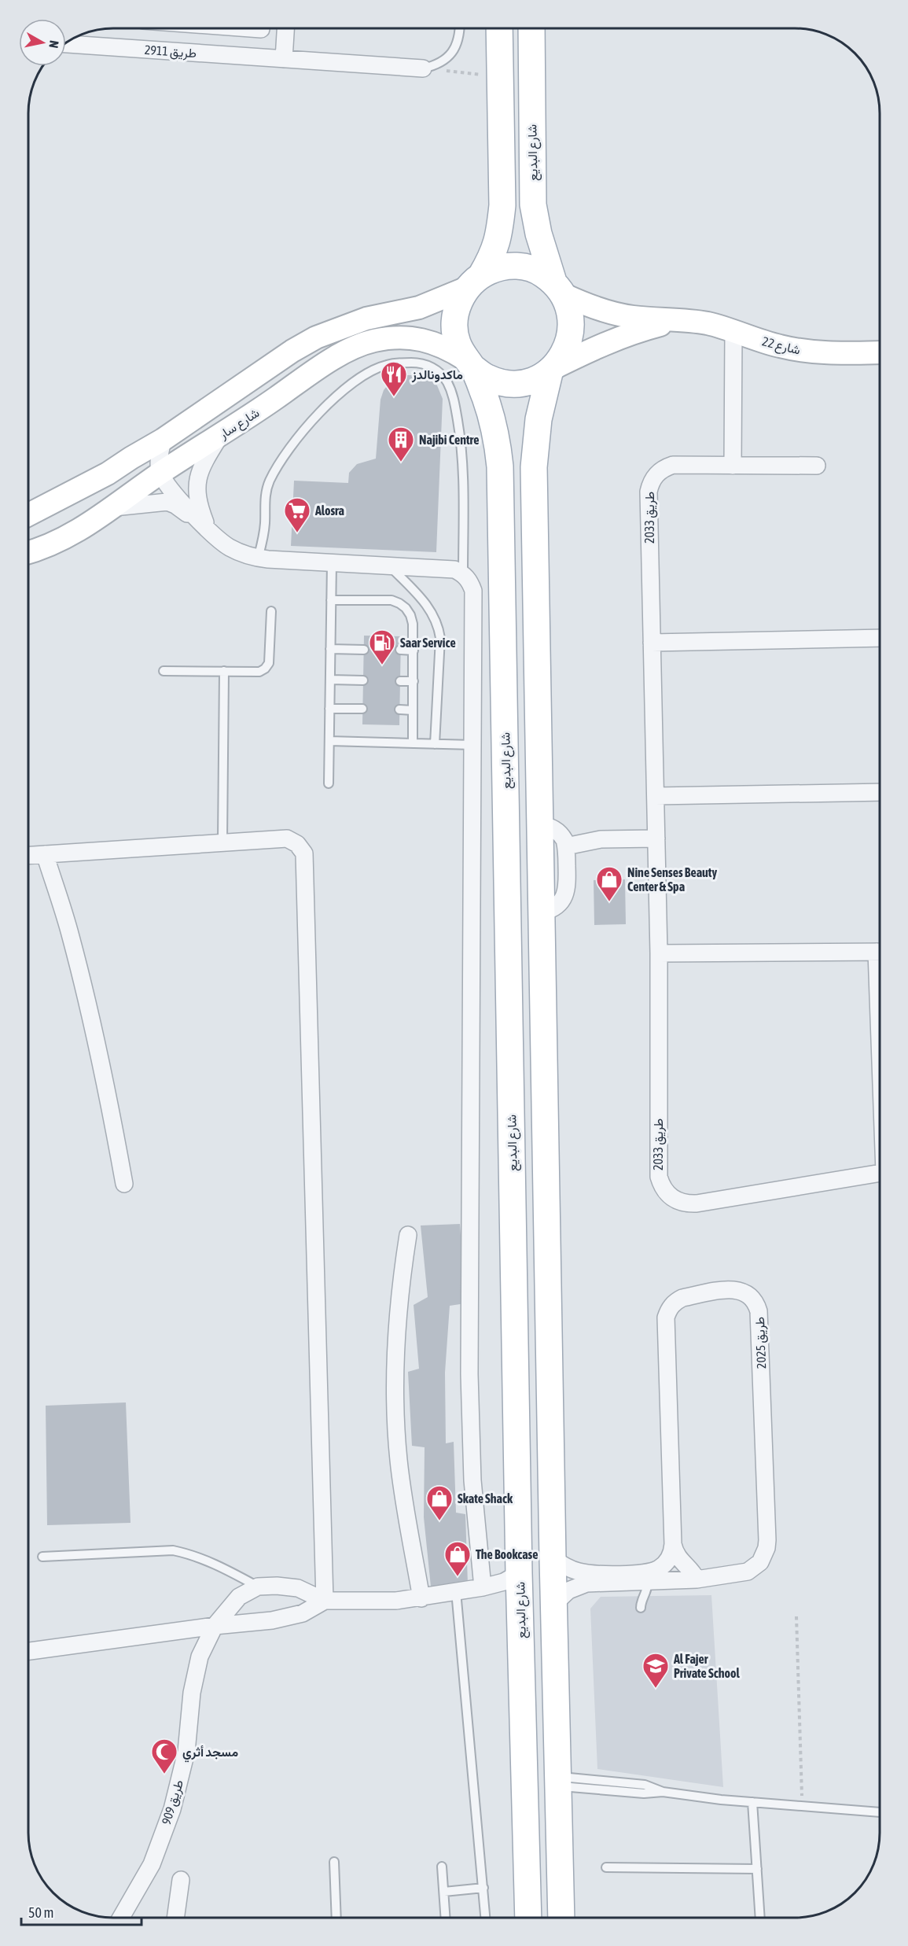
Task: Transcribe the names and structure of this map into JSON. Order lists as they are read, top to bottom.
{
  "streets": {
    "main road": ["شارع البديع"],
    "street": [
      "طريق 2911",
      "شارع 22",
      "شارع سار",
      "طريق 2033",
      "طريق 2025",
      "طريق 909"
    ]
  },
  "crossings": [
    ["شارع البديع", "شارع 22"],
    ["شارع البديع", "شارع سار"],
    ["شارع 22", "شارع سار"]
  ],
  "places": {
    "restaurant": ["ماكدونالدز"],
    "building": ["Najibi Centre"],
    "supermarket": ["Alosra"],
    "fuel station": ["Saar Service"],
    "shop": ["Nine Senses Beauty Center & Spa", "Skate Shack", "The Bookcase"],
    "school or university": ["Al Fajer Private School"],
    "mosque": ["مسجد أثري"]
  },
  "scale_bar": "50 m",
  "north": "right"
}
